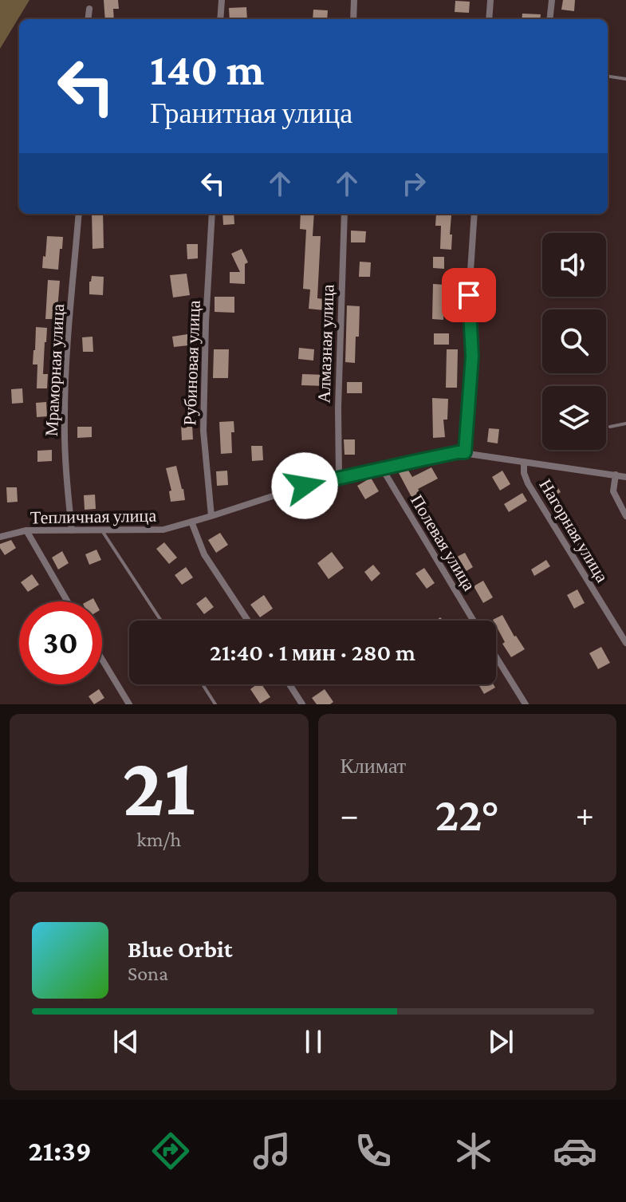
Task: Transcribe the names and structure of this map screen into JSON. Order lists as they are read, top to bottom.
{
  "streets": {
    "street": [
      "Алмазная улица",
      "Рубиновая улица",
      "Мраморная улица",
      "Тепличная улица",
      "Нагорная улица",
      "Полевая улица"
    ]
  },
  "crossings": [
    ["Алмазная улица", "Тепличная улица"],
    ["Рубиновая улица", "Тепличная улица"],
    ["Мраморная улица", "Тепличная улица"],
    ["Тепличная улица", "Нагорная улица"],
    ["Тепличная улица", "Полевая улица"]
  ],
  "page": {
    "turn": ["140 m", "Гранитная улица"],
    "limit": "30",
    "trip": "21:40 · 1 мин · 280 m",
    "tile": [
      ["21", "km/h"],
      "Климат"
    ],
    "heat": ["−", "22°", "+"],
    "song": ["Blue Orbit", "Sona"],
    "tabs": "21:39"
  }
}
